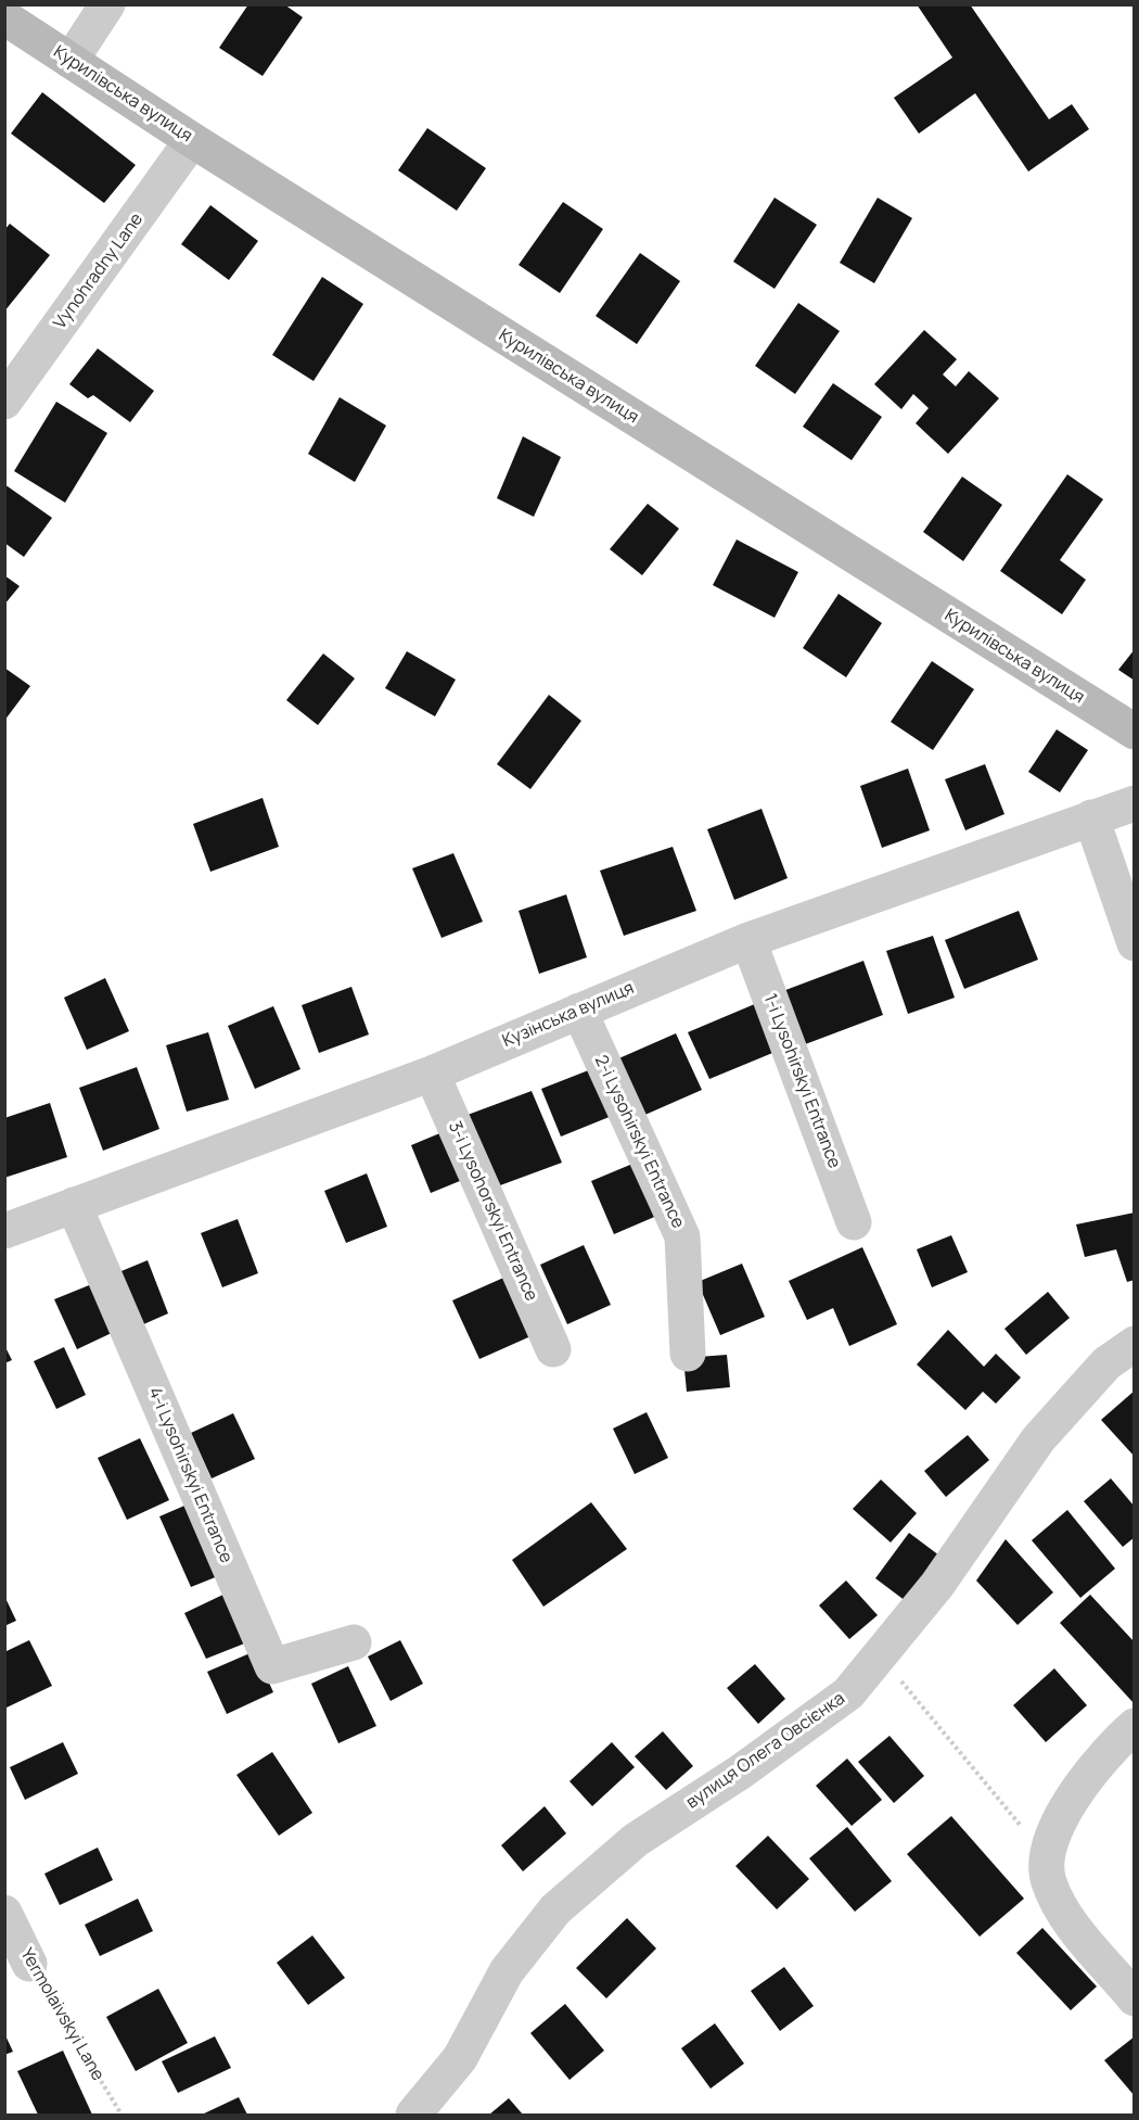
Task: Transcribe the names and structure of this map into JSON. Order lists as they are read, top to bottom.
{
  "streets": {
    "main road": ["Курилівська вулиця"],
    "street": [
      "Vynohradny Lane",
      "Кузінська вулиця",
      "1-i Lysohirskyi Entrance",
      "2-i Lysohirskyi Entrance",
      "3-i Lysohorskyi Entrance",
      "4-i Lysohirskyi Entrance",
      "вулиця Олега Овсієнка",
      "Yermolaivskyi Lane"
    ]
  },
  "crossings": [
    ["Курилівська вулиця", "Vynohradny Lane"],
    ["Кузінська вулиця", "1-i Lysohirskyi Entrance"],
    ["Кузінська вулиця", "2-i Lysohirskyi Entrance"],
    ["Кузінська вулиця", "3-i Lysohorskyi Entrance"],
    ["Кузінська вулиця", "4-i Lysohirskyi Entrance"]
  ]
}
